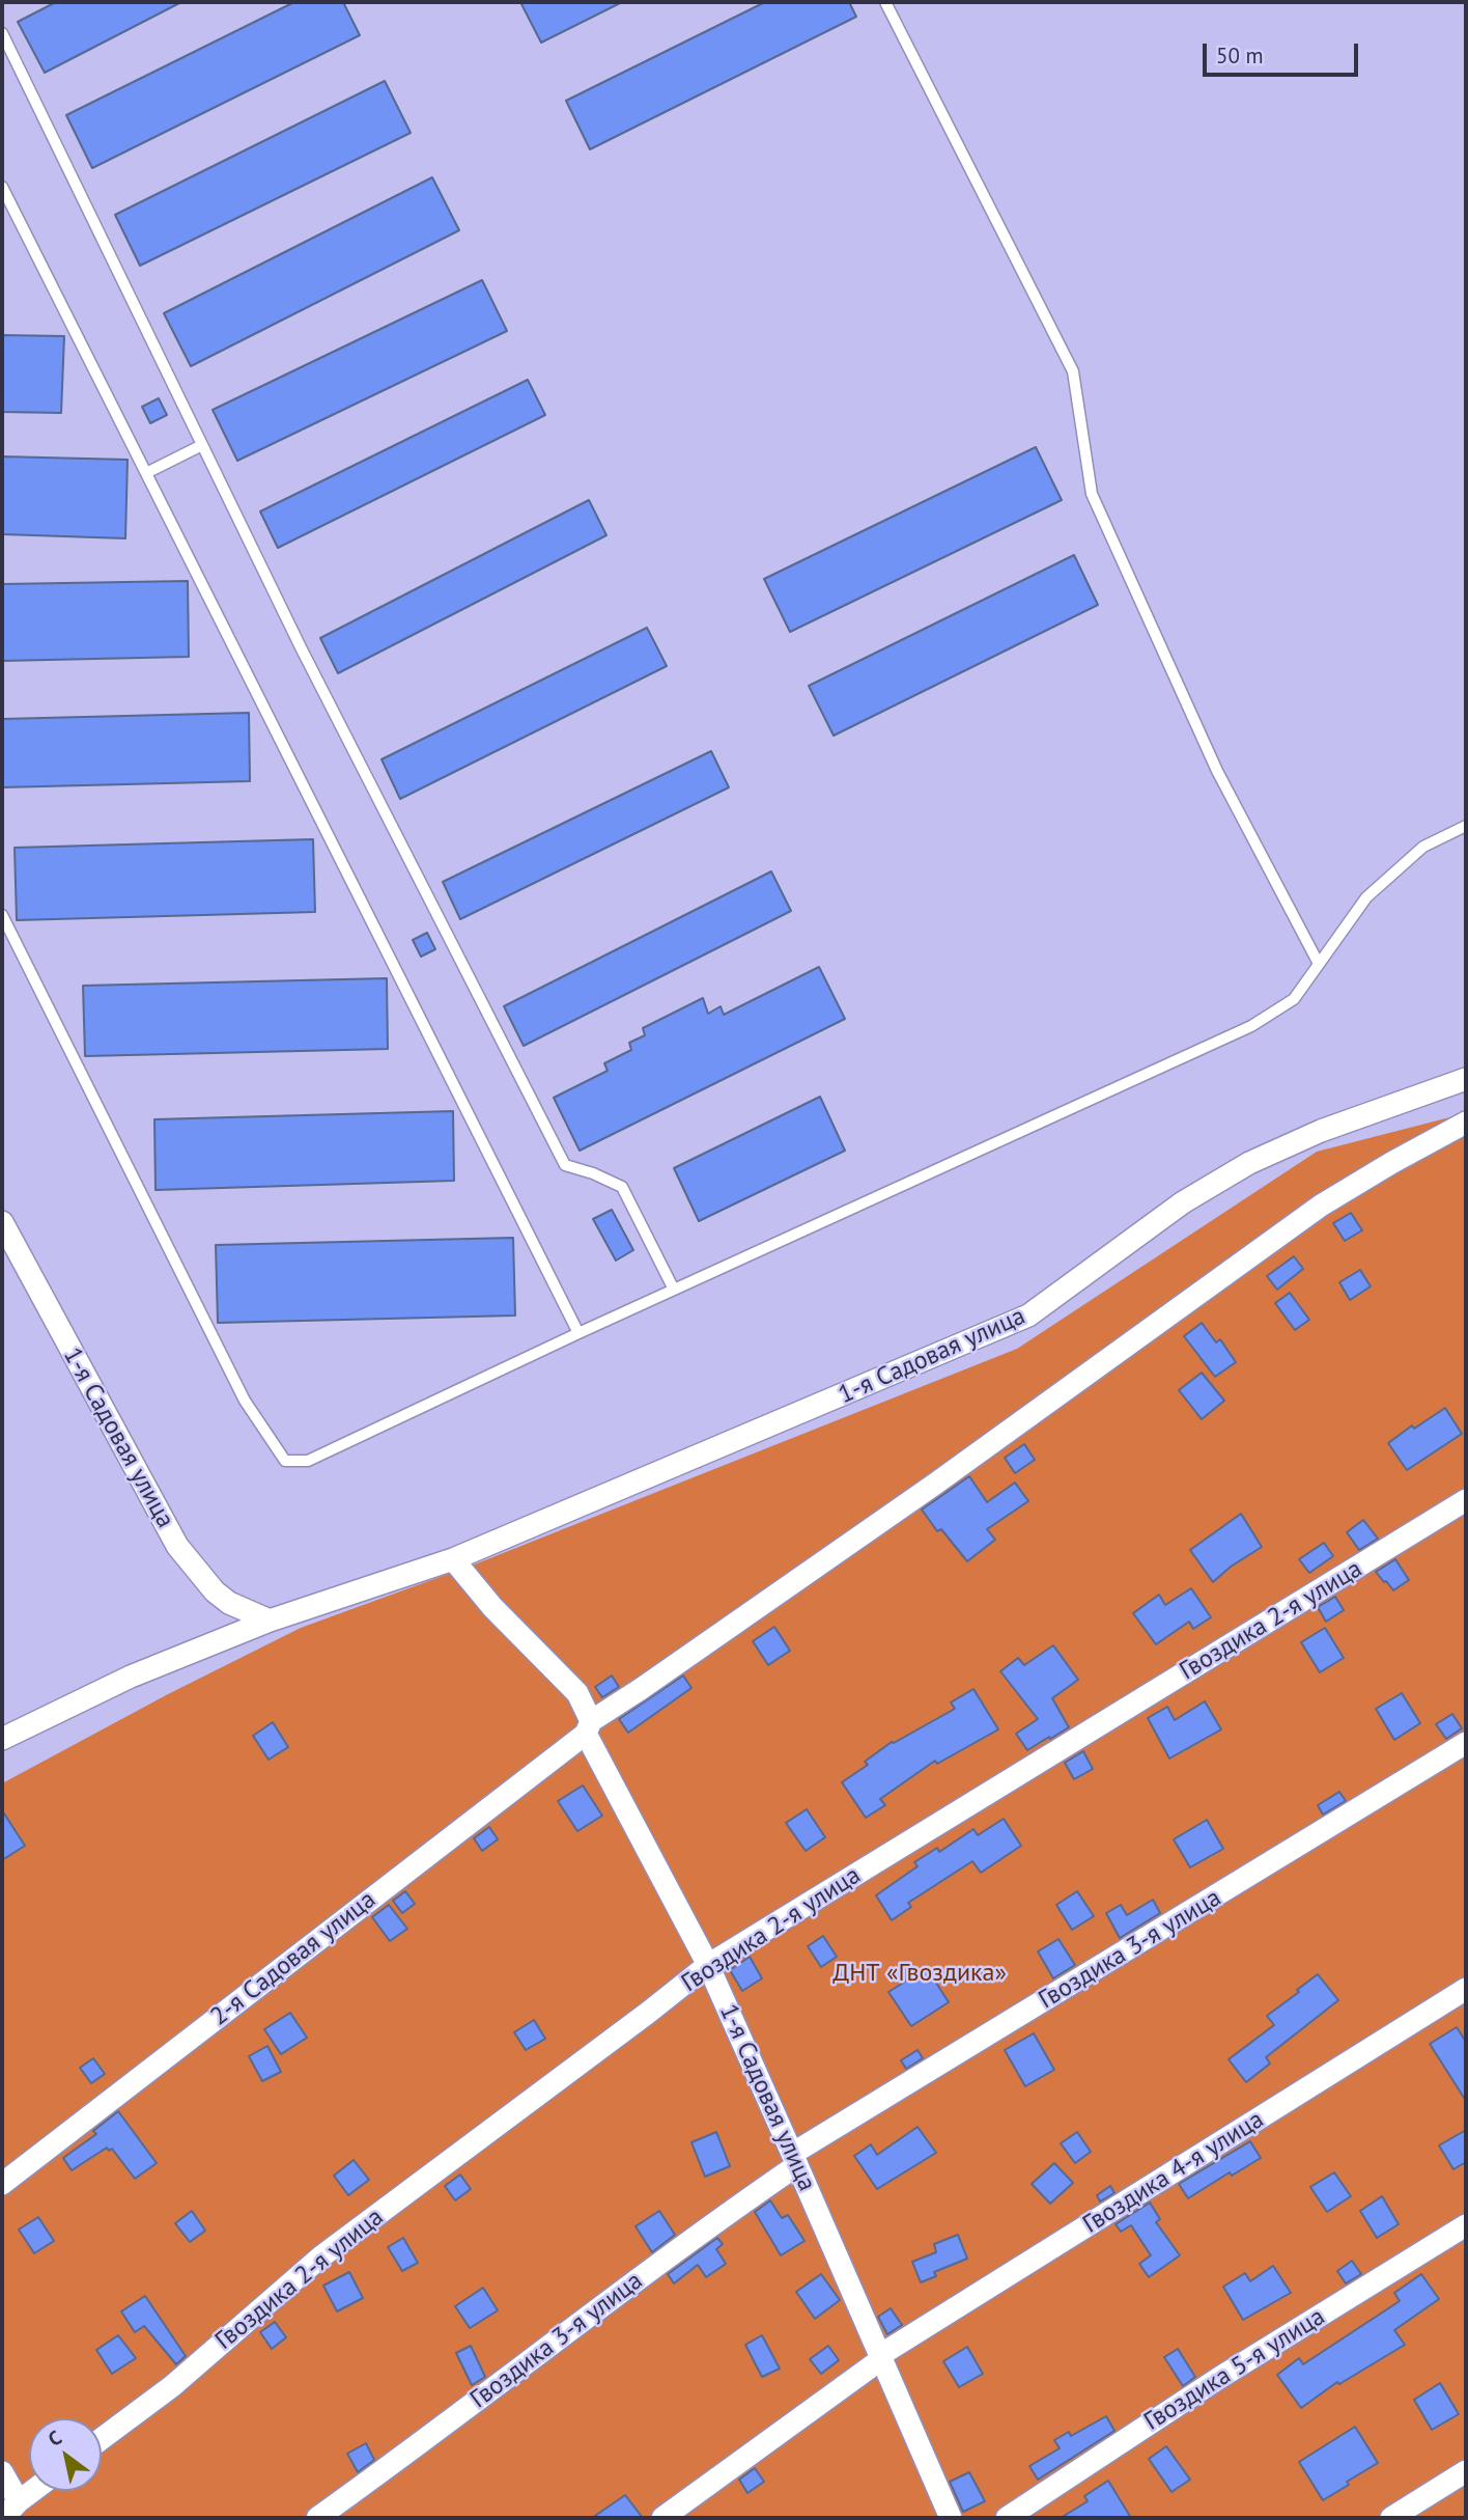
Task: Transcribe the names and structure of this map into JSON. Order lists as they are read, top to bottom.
{
  "streets": {
    "street": [
      "1-я Садовая улица",
      "Гвоздика 2-я улица",
      "Гвоздика 3-я улица",
      "2-я Садовая улица",
      "Гвоздика 4-я улица",
      "Гвоздика 5-я улица"
    ]
  },
  "crossings": [
    ["1-я Садовая улица", "Гвоздика 2-я улица"],
    ["1-я Садовая улица", "Гвоздика 3-я улица"],
    ["1-я Садовая улица", "2-я Садовая улица"],
    ["1-я Садовая улица", "Гвоздика 4-я улица"]
  ],
  "parks": ["ДНТ «Гвоздика»"],
  "scale_bar": "50 m",
  "north": "top left"
}
